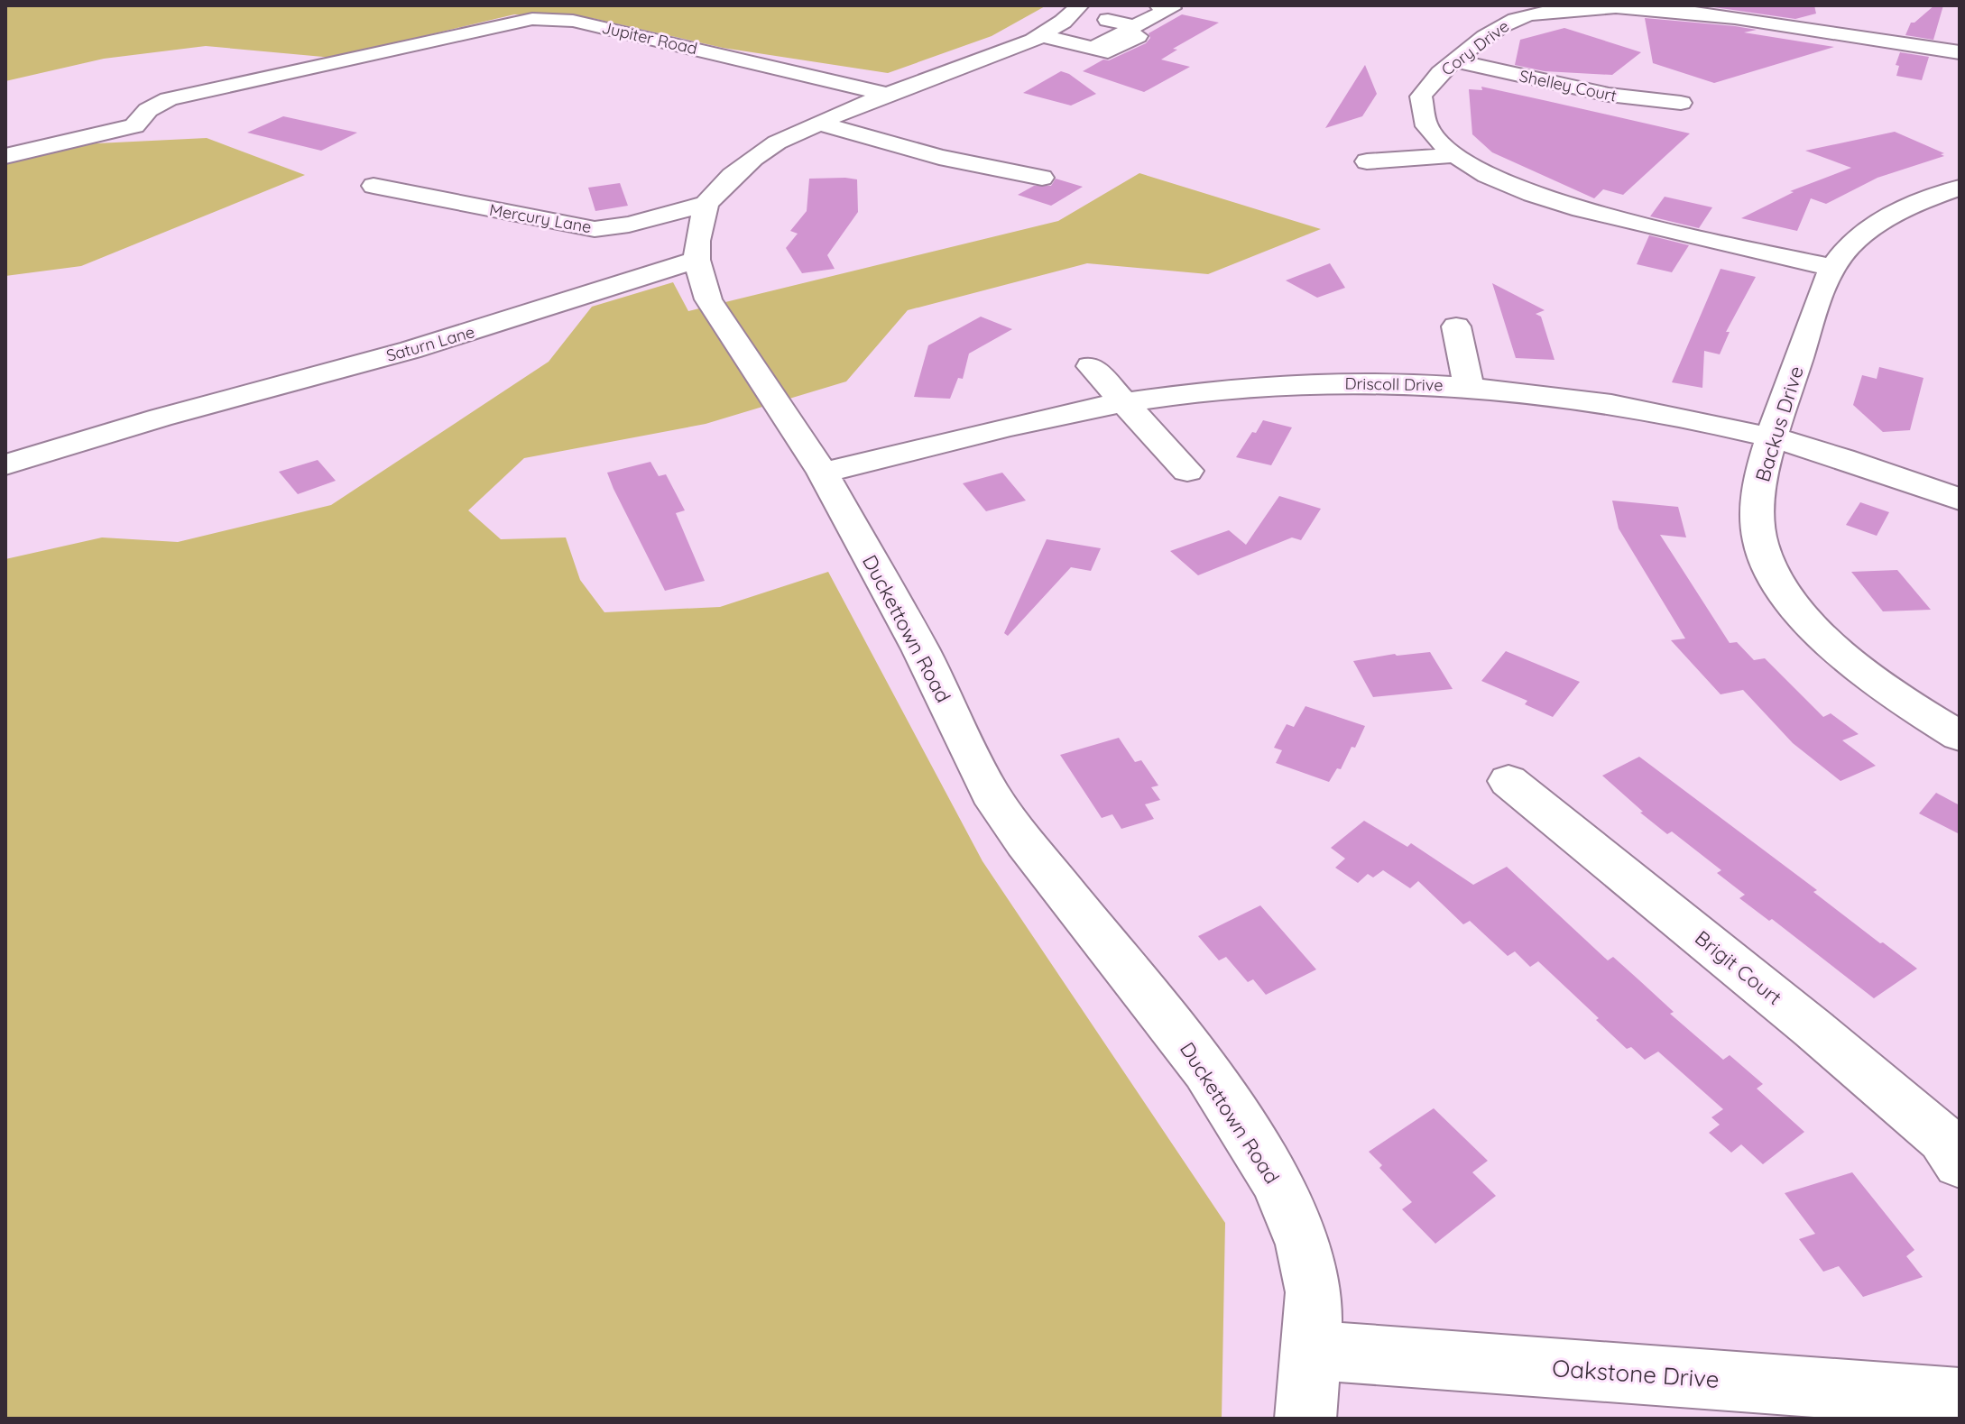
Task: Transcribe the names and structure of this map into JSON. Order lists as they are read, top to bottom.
{
  "streets": {
    "street": [
      "Jupiter Road",
      "Cory Drive",
      "Shelley Court",
      "Mercury Lane",
      "Saturn Lane",
      "Driscoll Drive",
      "Backus Drive",
      "Duckettown Road",
      "Brigit Court",
      "Oakstone Drive"
    ]
  },
  "crossings": [
    ["Jupiter Road", "Duckettown Road"],
    ["Cory Drive", "Shelley Court"],
    ["Cory Drive", "Backus Drive"],
    ["Mercury Lane", "Duckettown Road"],
    ["Saturn Lane", "Duckettown Road"],
    ["Driscoll Drive", "Backus Drive"],
    ["Driscoll Drive", "Duckettown Road"],
    ["Duckettown Road", "Oakstone Drive"]
  ]
}
